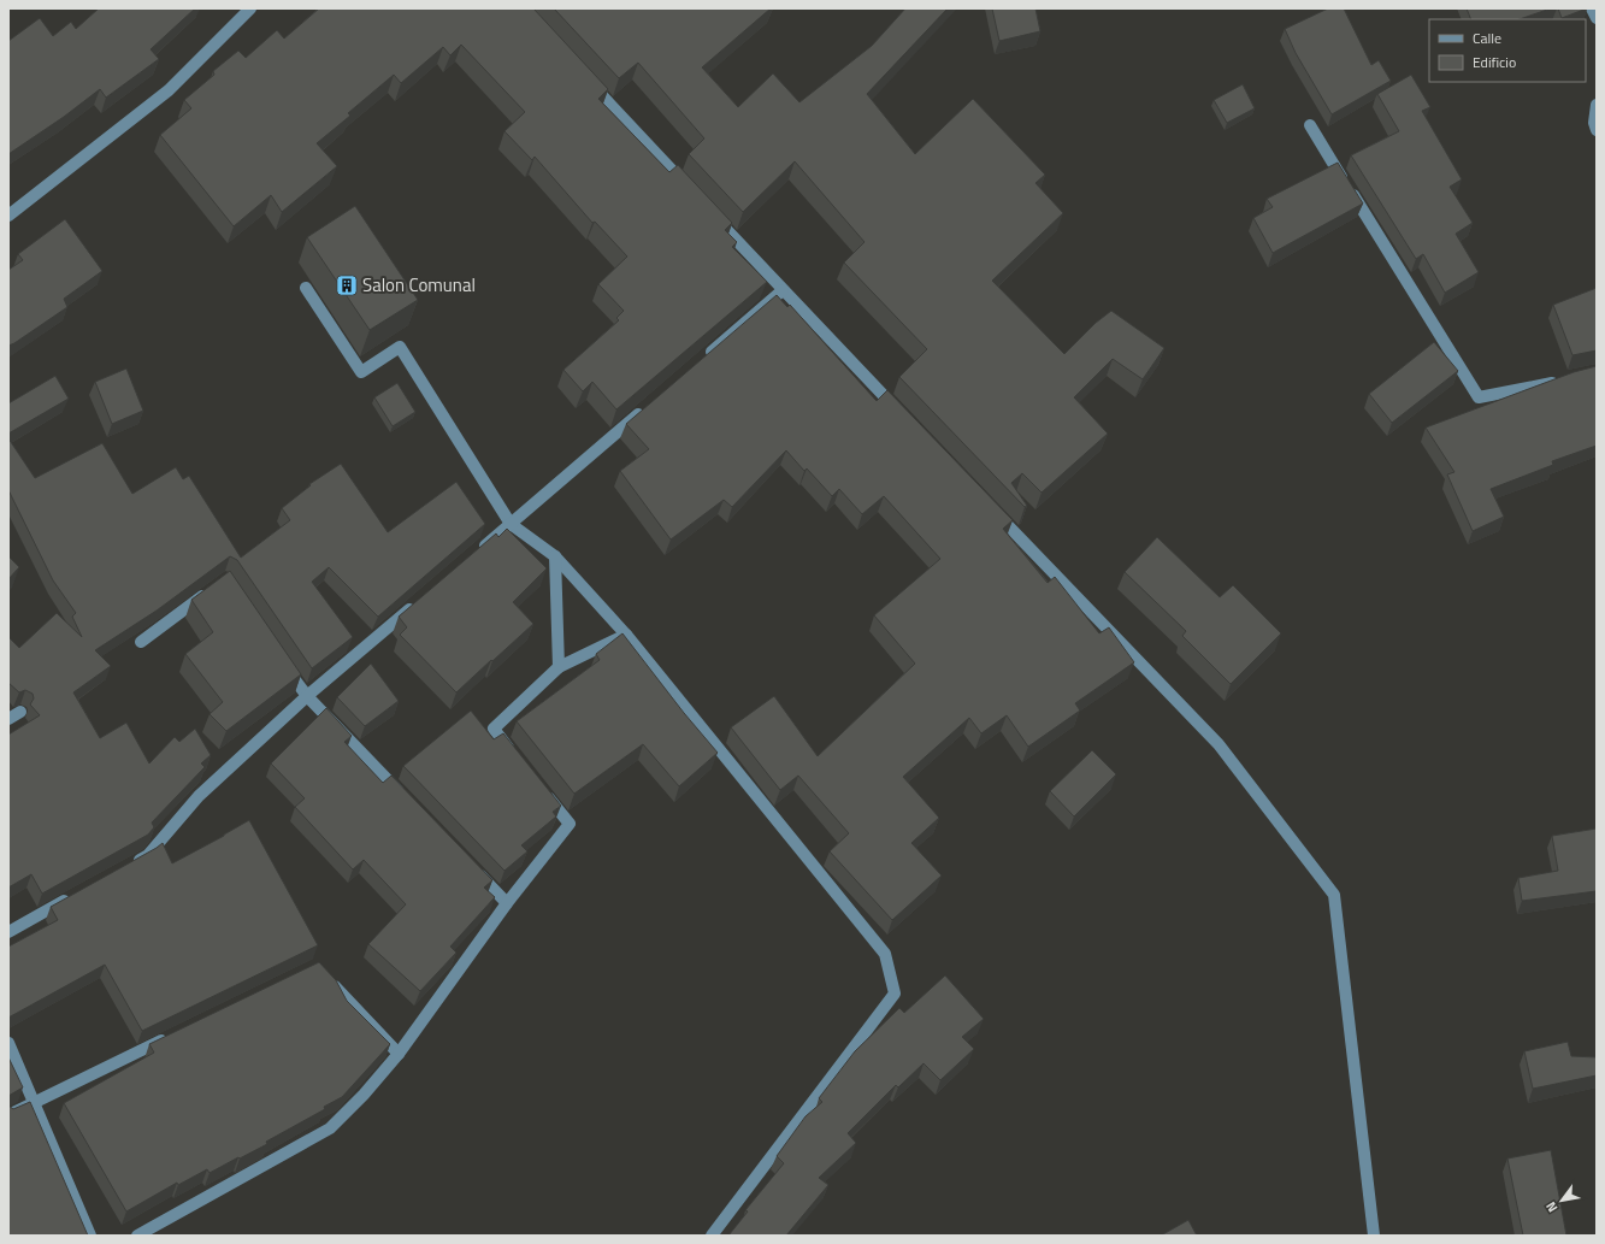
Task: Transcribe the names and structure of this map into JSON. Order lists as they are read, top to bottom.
{
  "places": {
    "building": ["Salon Comunal"]
  },
  "legend": ["Calle", "Edificio"],
  "north": "bottom left"
}
